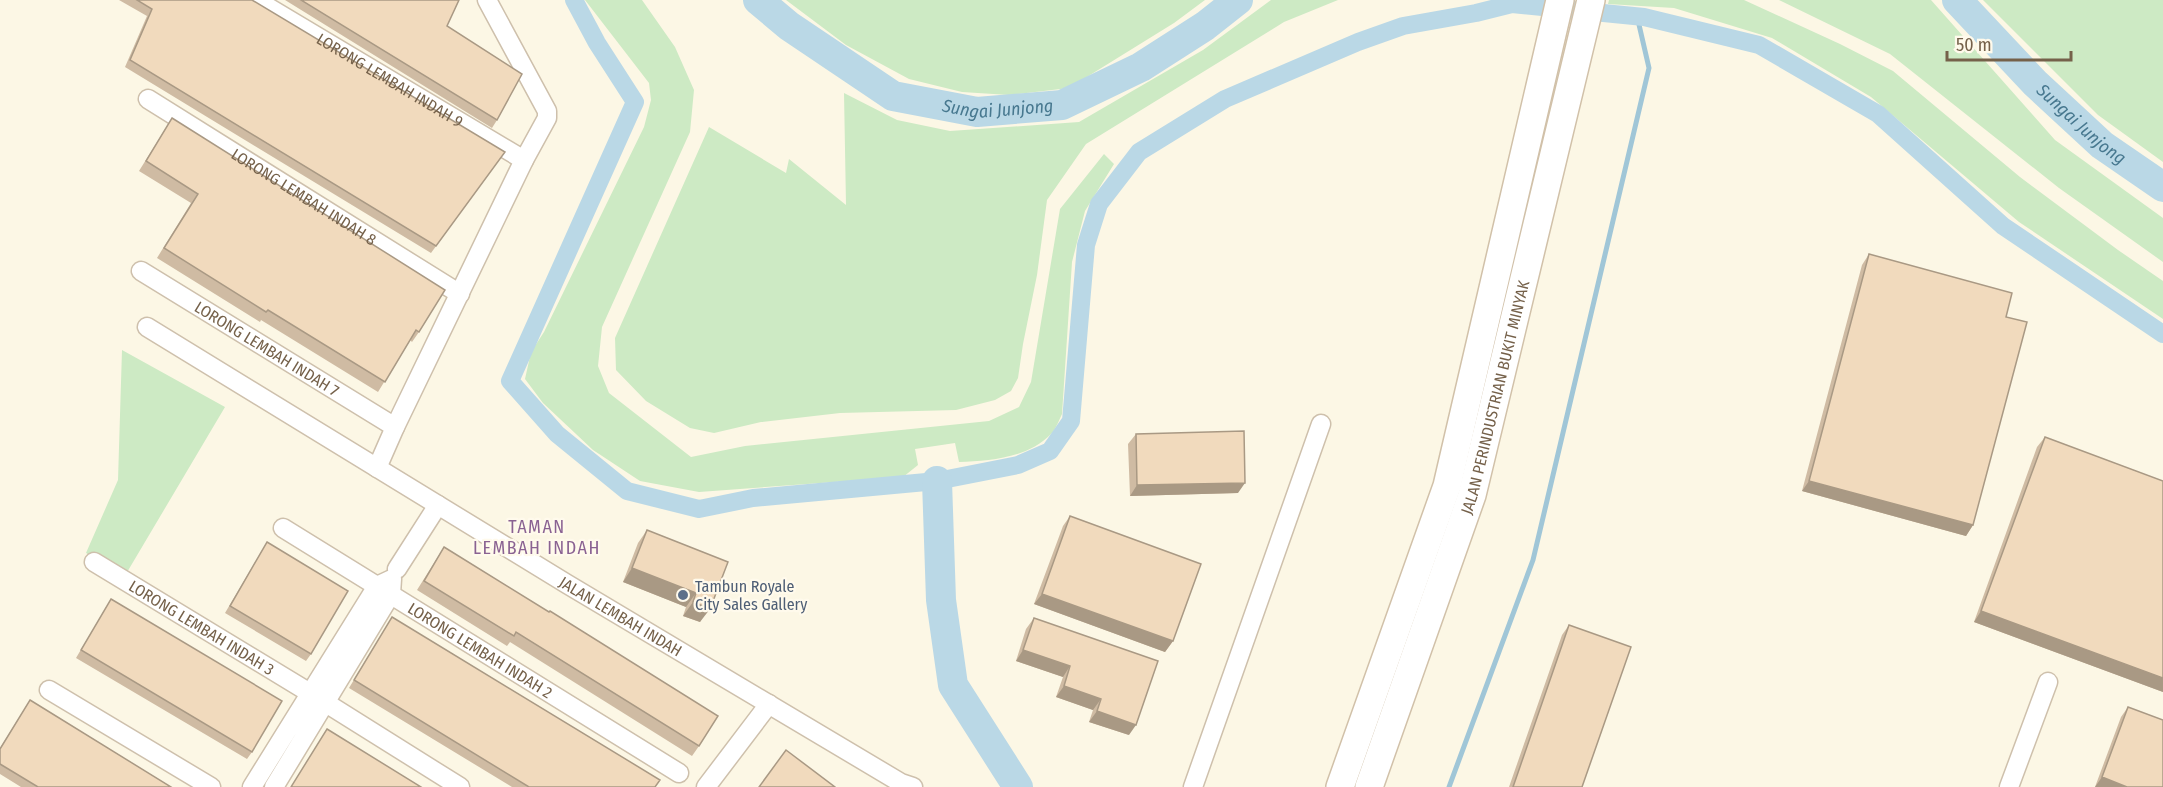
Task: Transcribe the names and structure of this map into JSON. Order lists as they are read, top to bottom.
{
  "streets": {
    "main road": ["JALAN PERINDUSTRIAN BUKIT MINYAK"],
    "street": [
      "LORONG LEMBAH INDAH 9",
      "LORONG LEMBAH INDAH 8",
      "LORONG LEMBAH INDAH 7",
      "JALAN LEMBAH INDAH",
      "LORONG LEMBAH INDAH 3",
      "LORONG LEMBAH INDAH 2"
    ]
  },
  "districts": ["TAMAN LEMBAH INDAH"],
  "water": ["Sungai Junjong"],
  "places": ["Tambun Royale City Sales Gallery"],
  "scale_bar": "50 m"
}
